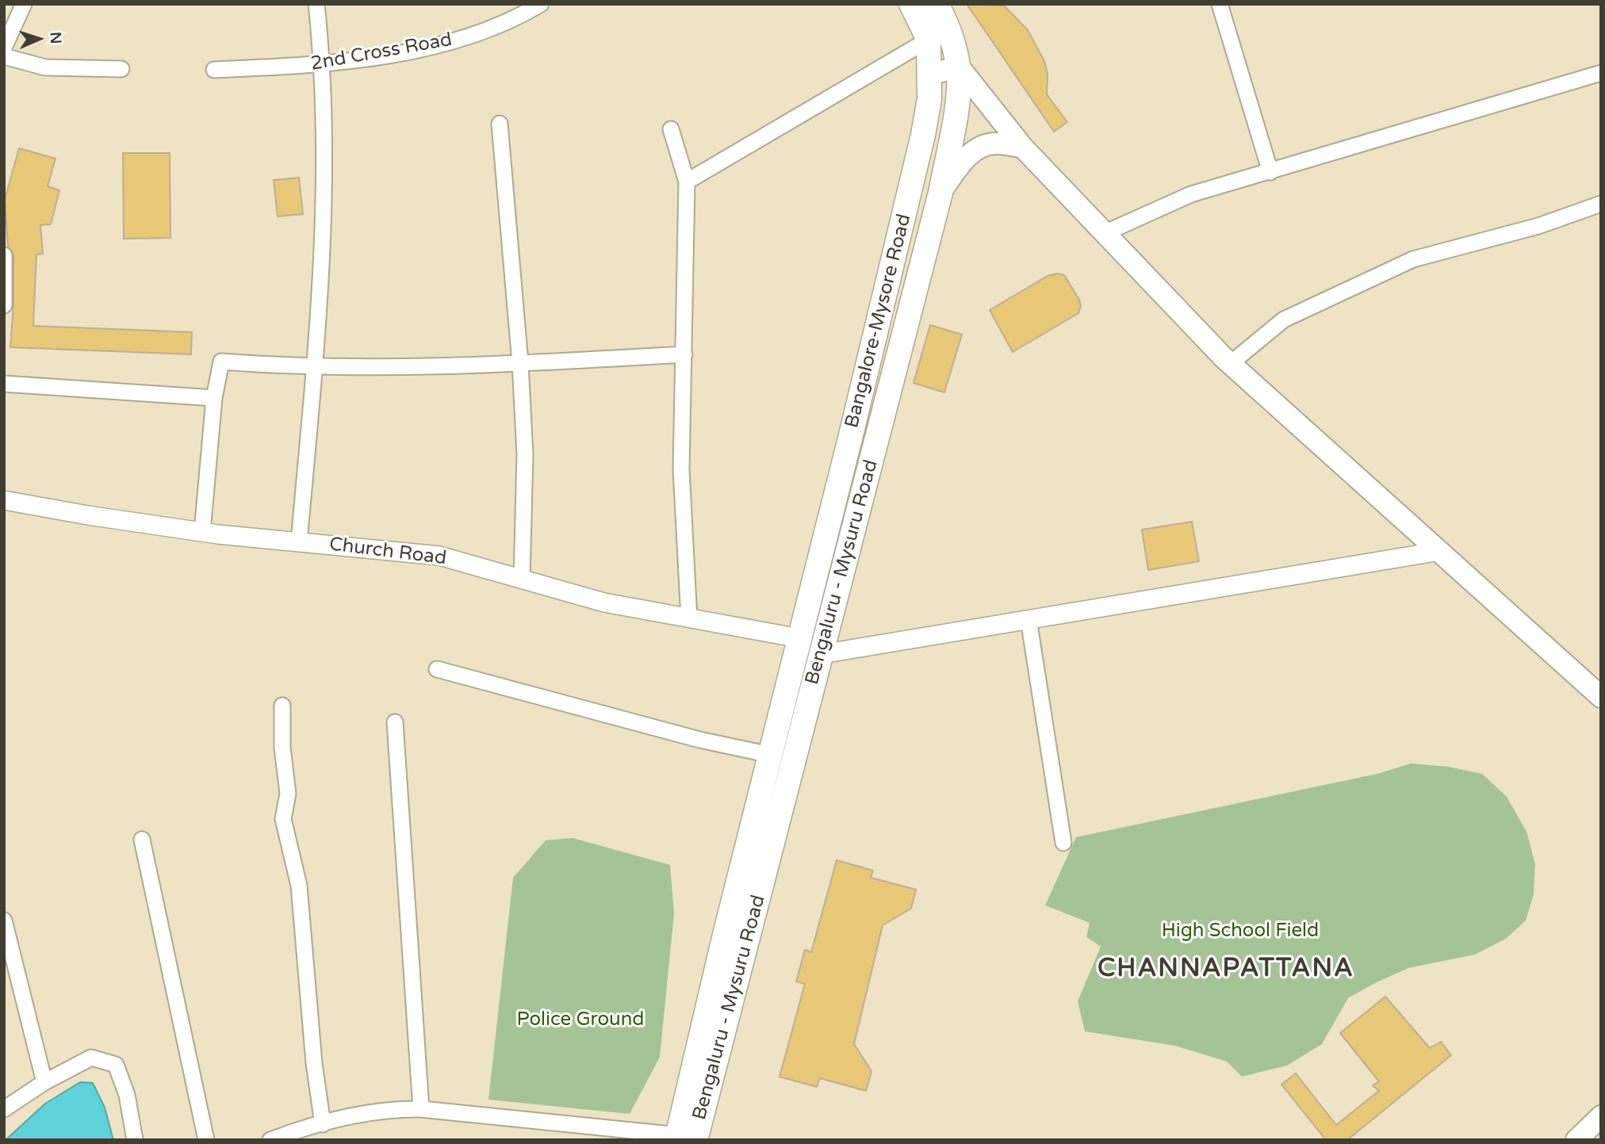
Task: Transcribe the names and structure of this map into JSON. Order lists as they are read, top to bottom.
{
  "streets": {
    "main road": ["Bangalore-Mysore Road", "Bengaluru - Mysuru Road"],
    "street": ["2nd Cross Road", "Church Road"]
  },
  "crossings": [
    ["Bangalore-Mysore Road", "Church Road"],
    ["Bangalore-Mysore Road", "Bengaluru - Mysuru Road"],
    ["Church Road", "Bengaluru - Mysuru Road"]
  ],
  "districts": ["CHANNAPATTANA"],
  "parks": ["High School Field", "Police Ground"],
  "north": "right"
}
